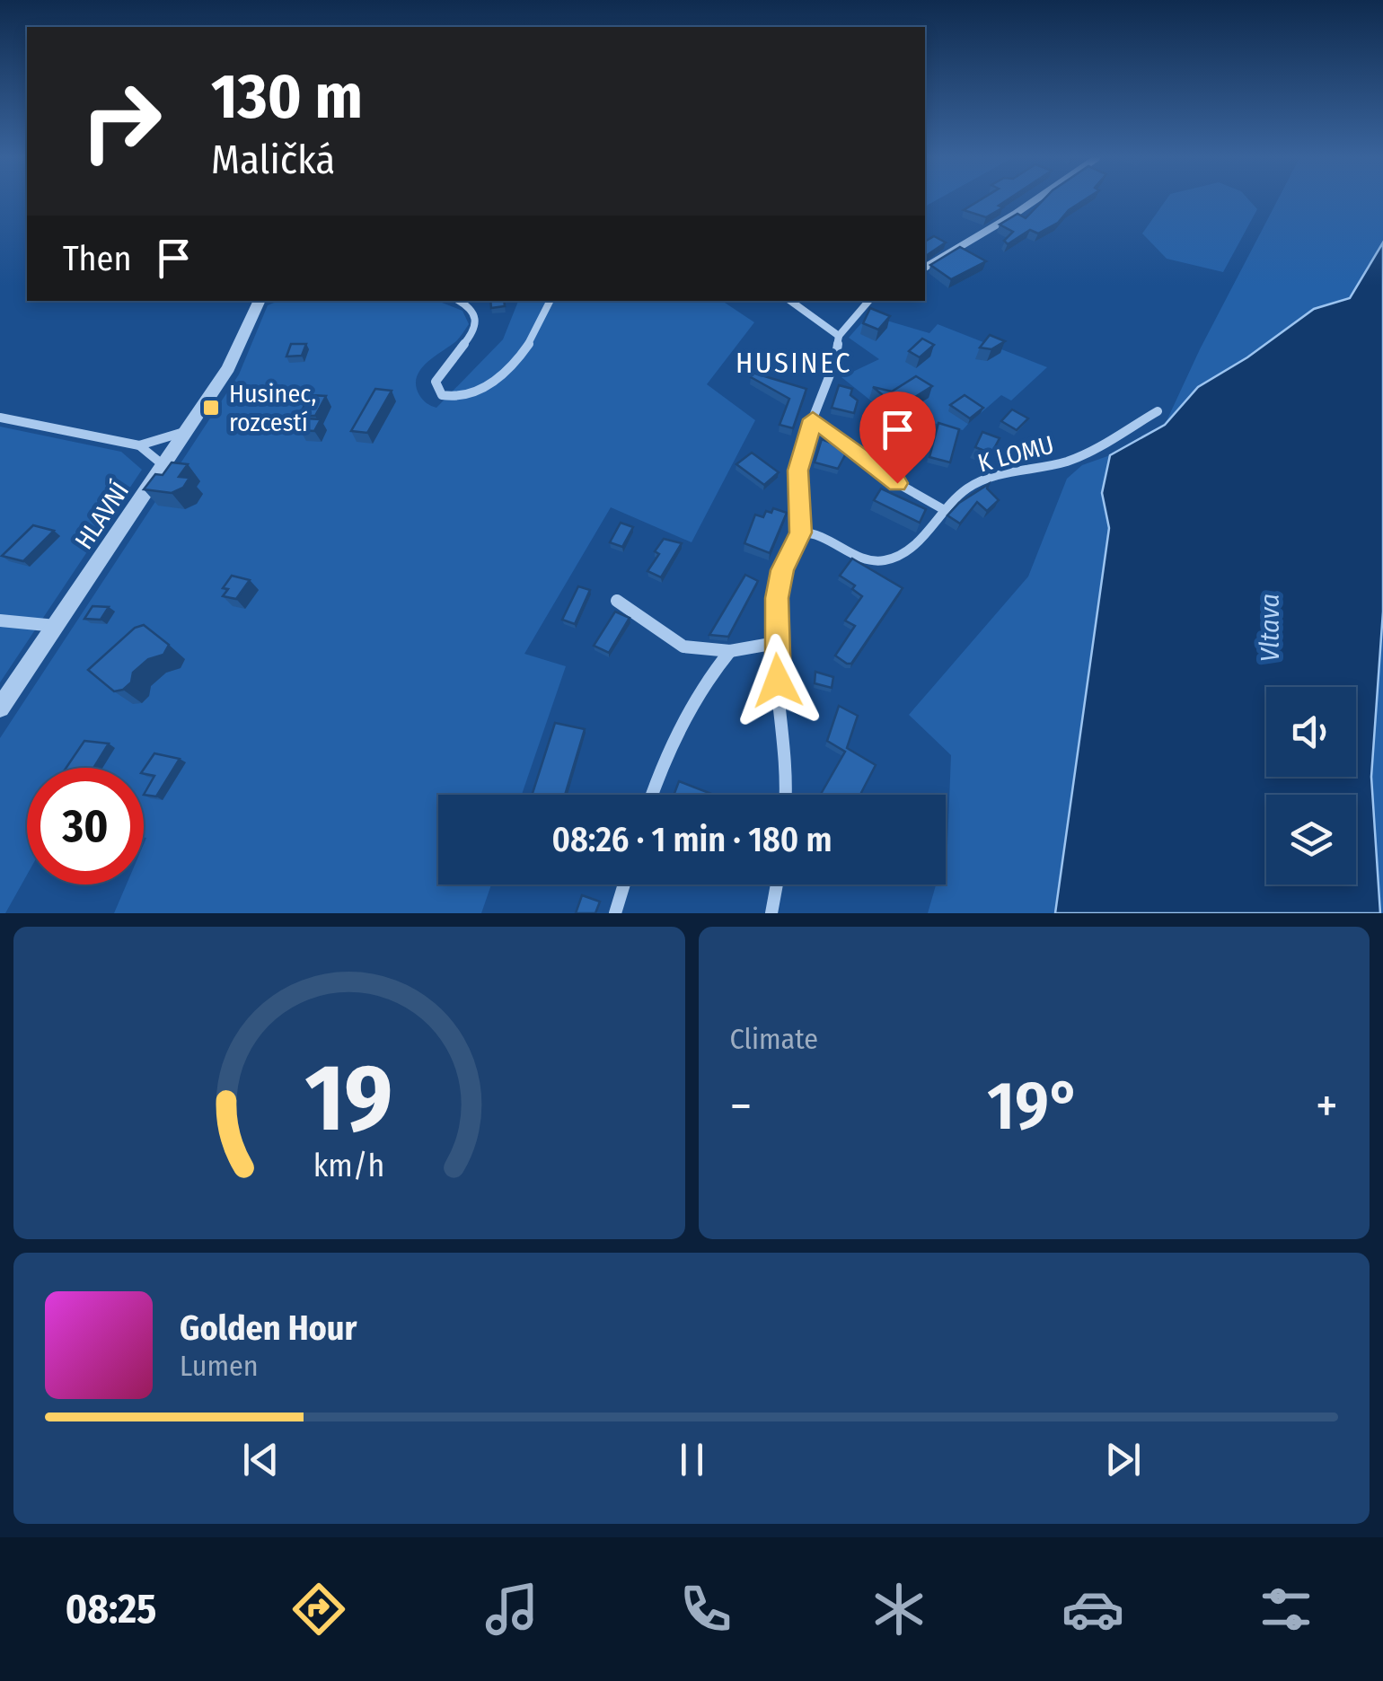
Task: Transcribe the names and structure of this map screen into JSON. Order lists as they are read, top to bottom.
{
  "streets": {
    "street": ["K LOMU", "HLAVNÍ"]
  },
  "districts": ["HUSINEC"],
  "water": ["Vltava"],
  "places": {
    "transit": ["Husinec, rozcestí"]
  },
  "page": {
    "turn": ["130 m", "Maličká"],
    "then": "Then",
    "limit": "30",
    "trip": "08:26 · 1 min · 180 m",
    "tile": "Climate",
    "heat": ["−", "19°", "+"],
    "song": ["Golden Hour", "Lumen"],
    "tabs": "08:25",
    "gauge": ["19", "km/h"]
  }
}
